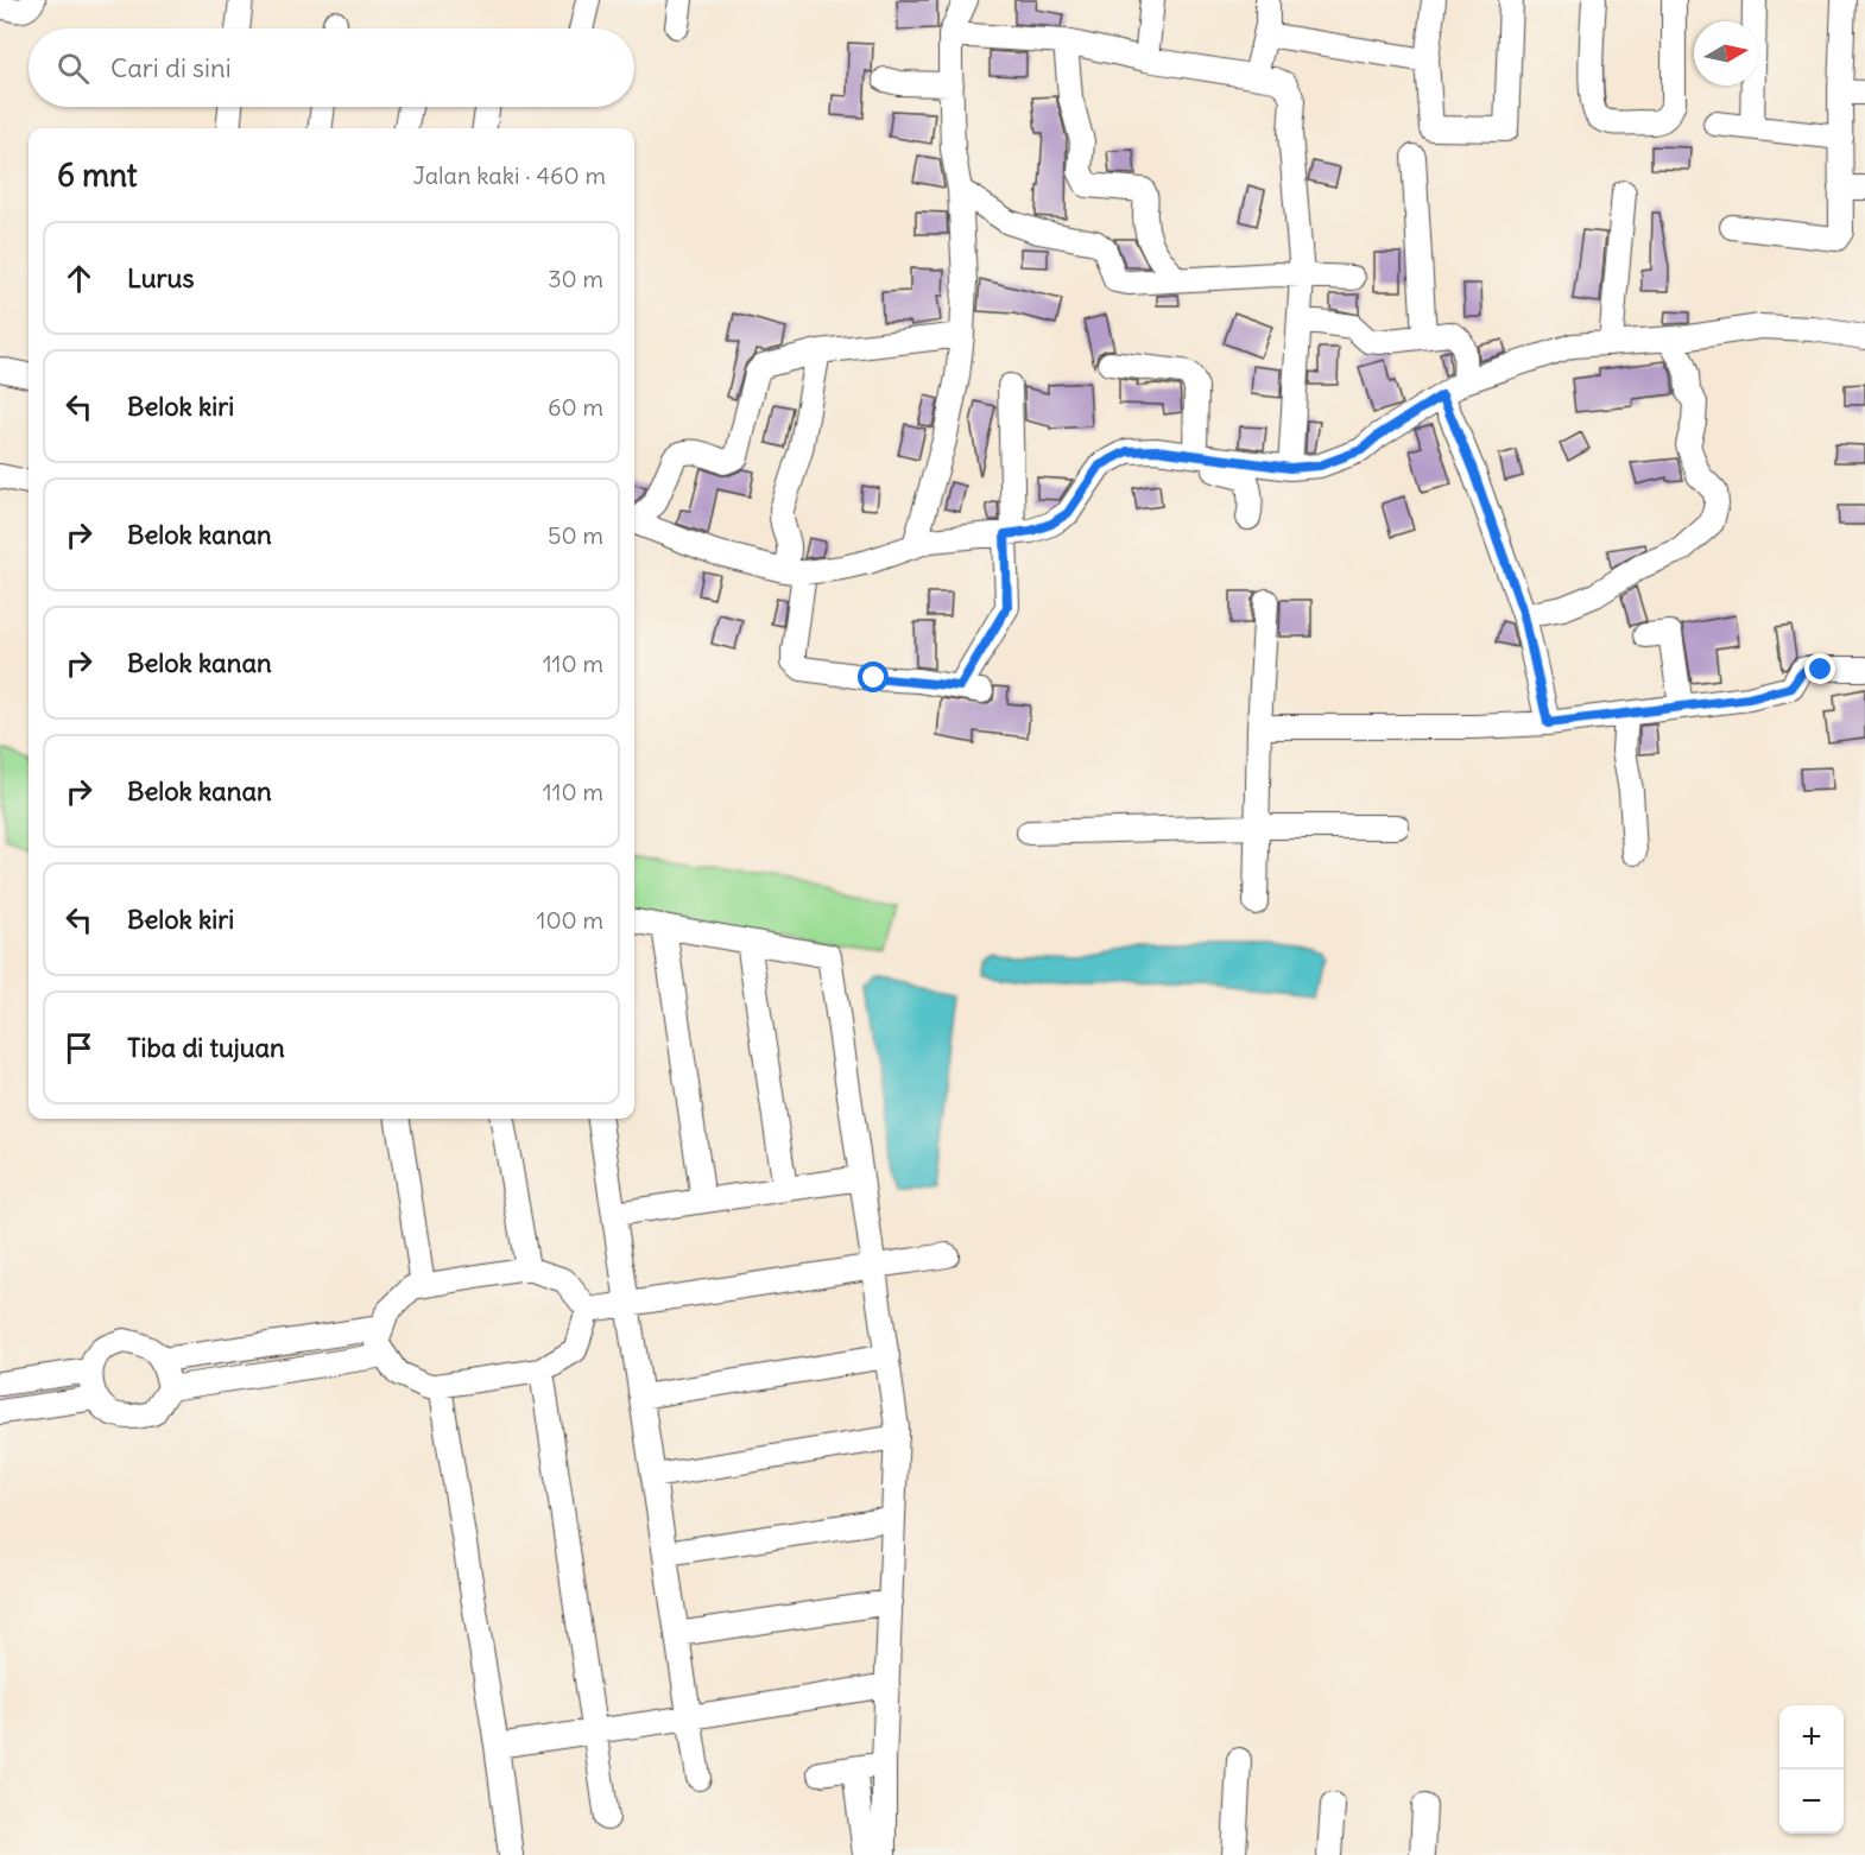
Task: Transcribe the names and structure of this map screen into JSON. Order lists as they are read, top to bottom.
{
  "north": "right",
  "page": {
    "search": "Cari di sini",
    "heading": ["6 mnt", "Jalan kaki · 460 m"],
    "list": [
      ["Lurus", "30 m"],
      ["Belok kiri", "60 m"],
      ["Belok kanan", "50 m"],
      ["Belok kanan", "110 m"],
      ["Belok kanan", "110 m"],
      ["Belok kiri", "100 m"],
      "Tiba di tujuan"
    ],
    "map_buttons": ["+", "−"]
  }
}
